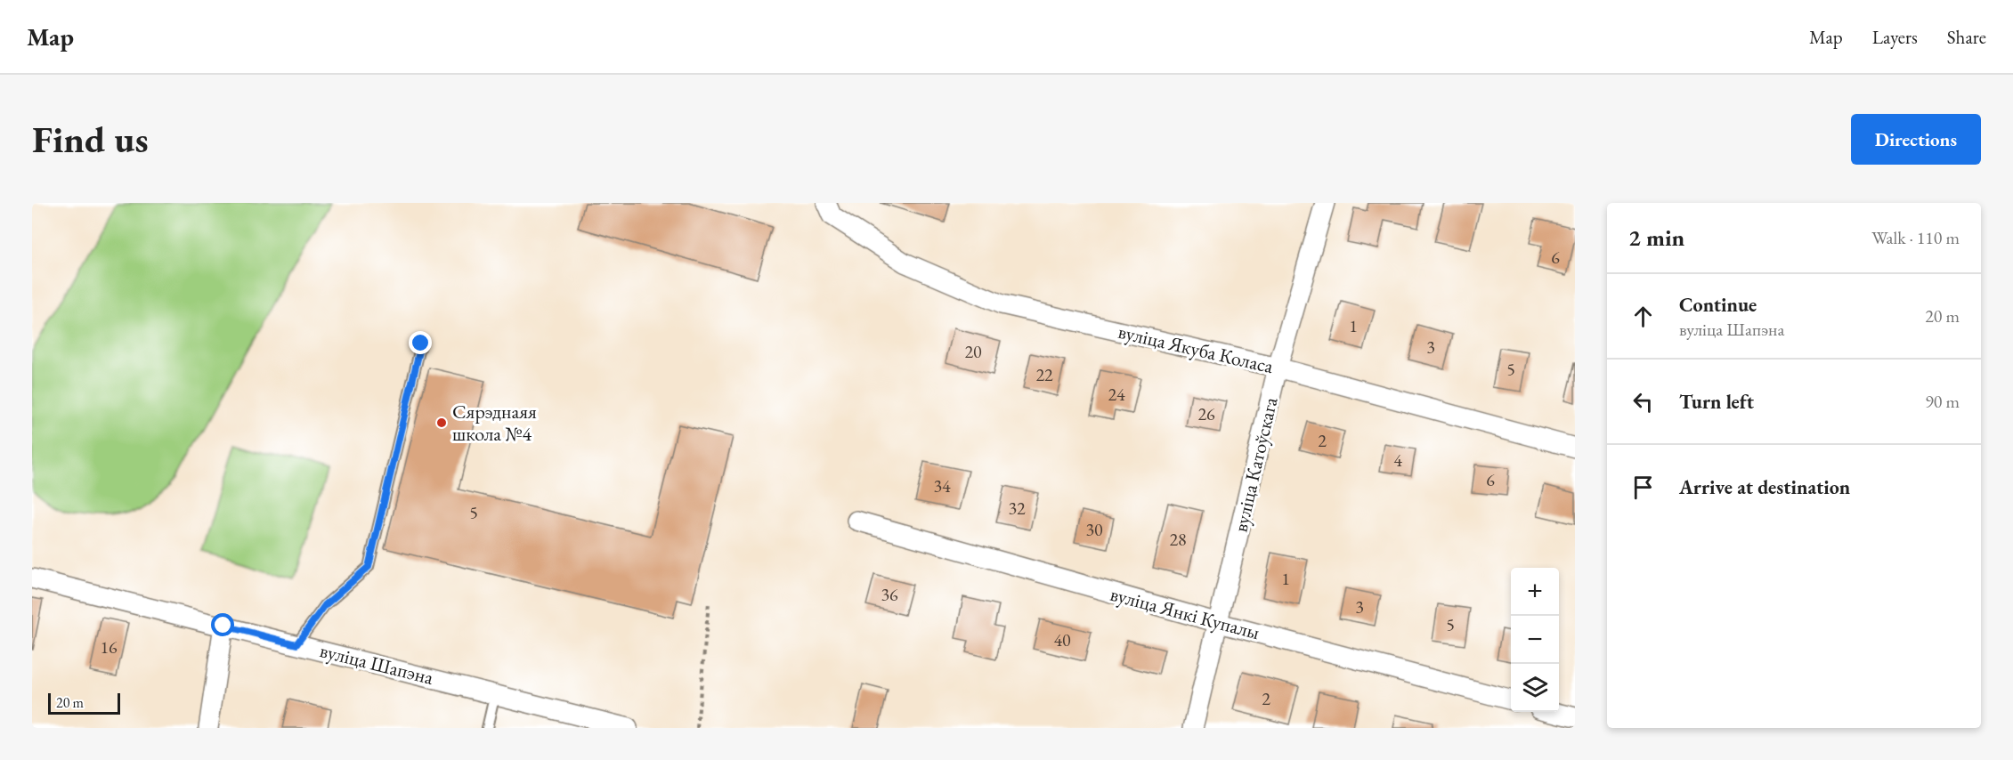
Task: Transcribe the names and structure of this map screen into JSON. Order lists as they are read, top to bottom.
{
  "streets": {
    "street": [
      "вуліца Якуба Коласа",
      "вуліца Катоўскага",
      "вуліца Янкі Купалы",
      "вуліца Шапэна"
    ]
  },
  "crossings": [
    ["вуліца Якуба Коласа", "вуліца Катоўскага"],
    ["вуліца Катоўскага", "вуліца Янкі Купалы"]
  ],
  "places": ["Сярэднаяя школа №4"],
  "house_numbers": [
    "6",
    "1",
    "3",
    "20",
    "5",
    "22",
    "24",
    "26",
    "2",
    "4",
    "6",
    "34",
    "32",
    "5",
    "30",
    "28",
    "1",
    "36",
    "3",
    "5",
    "40",
    "16",
    "2"
  ],
  "scale_bar": "20 m",
  "page": {
    "header": "Map",
    "nav": ["Map", "Layers", "Share"],
    "buttons": "Directions",
    "title": "Find us",
    "heading": ["2 min", "Walk · 110 m"],
    "list": [
      ["Continue", "вуліца Шапэна", "20 m"],
      ["Turn left", "90 m"],
      "Arrive at destination"
    ],
    "map_buttons": ["+", "−"],
    "scale": "20 m"
  }
}
